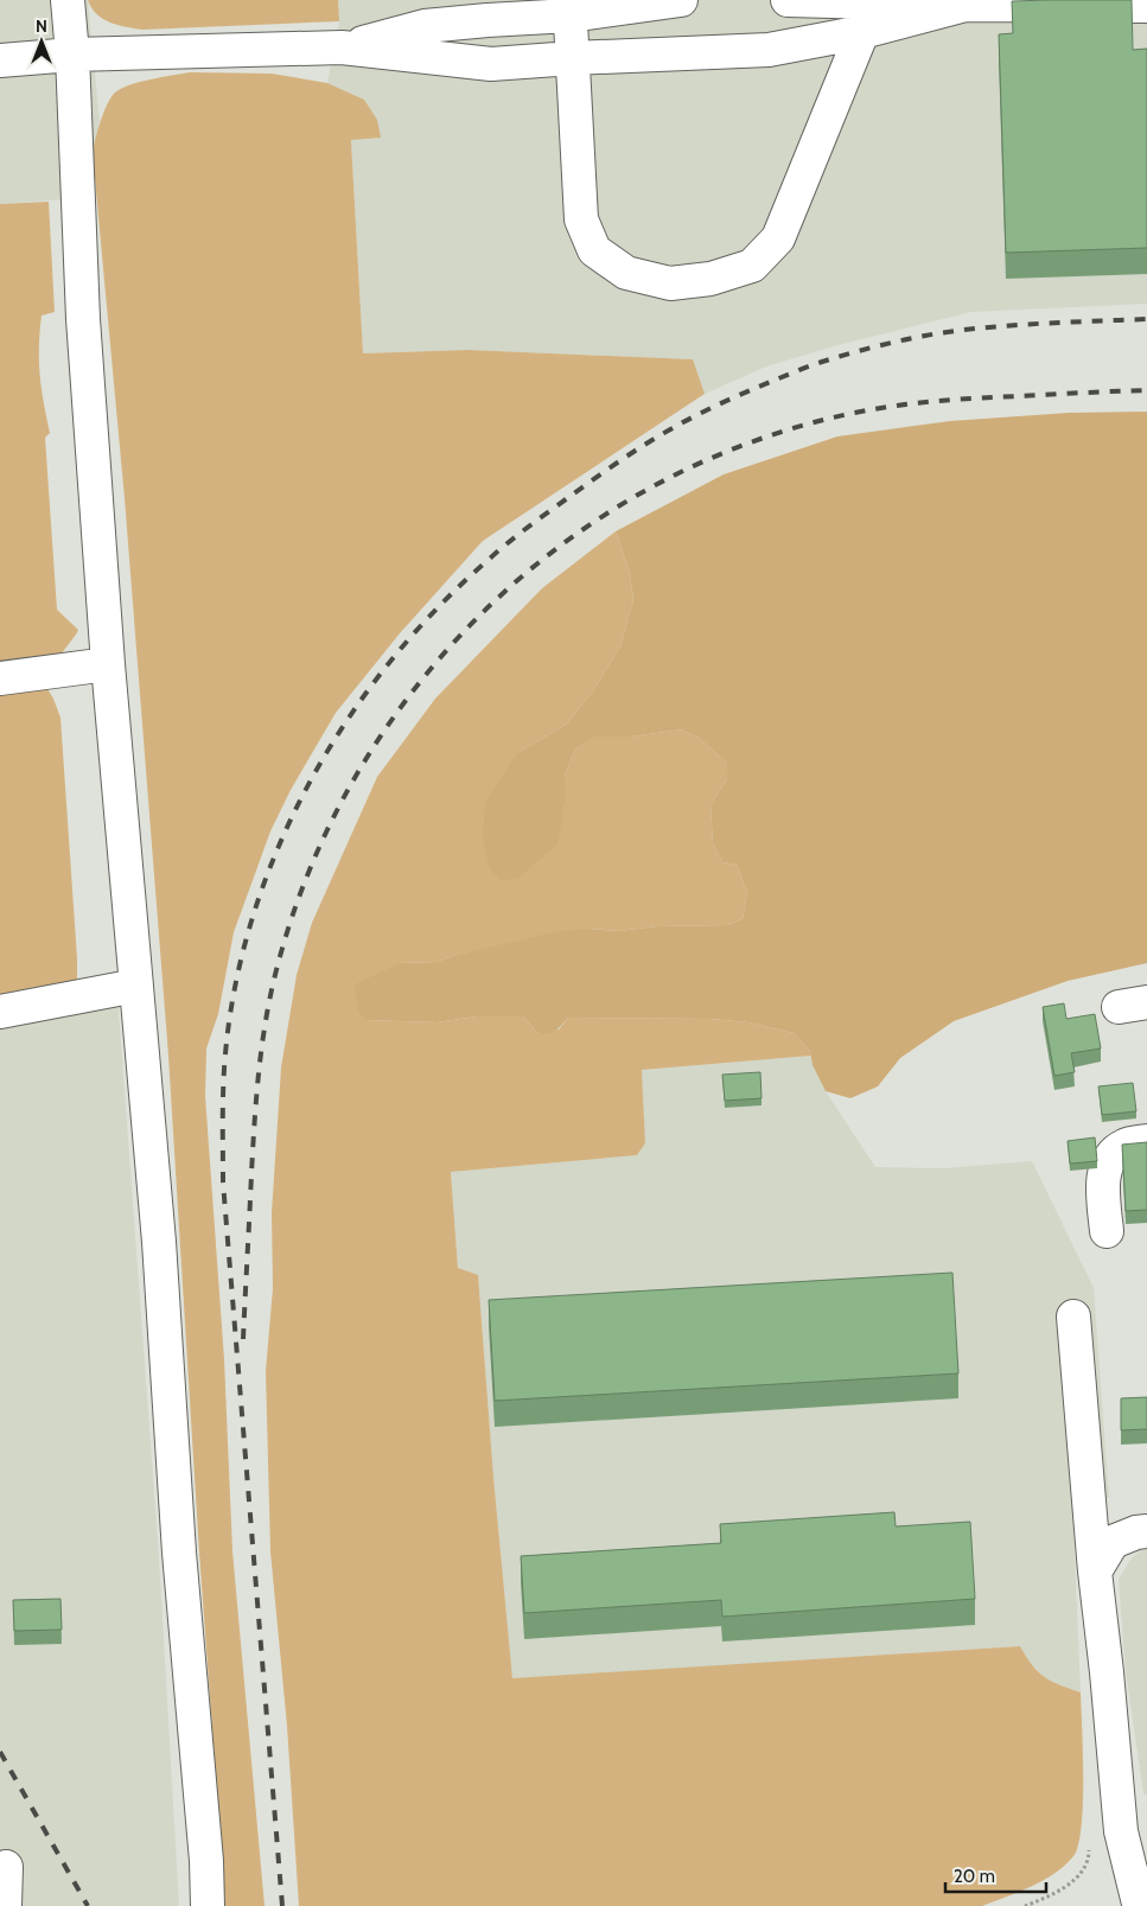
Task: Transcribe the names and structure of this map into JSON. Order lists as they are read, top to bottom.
{
  "scale_bar": "20 m",
  "north": "top"
}
